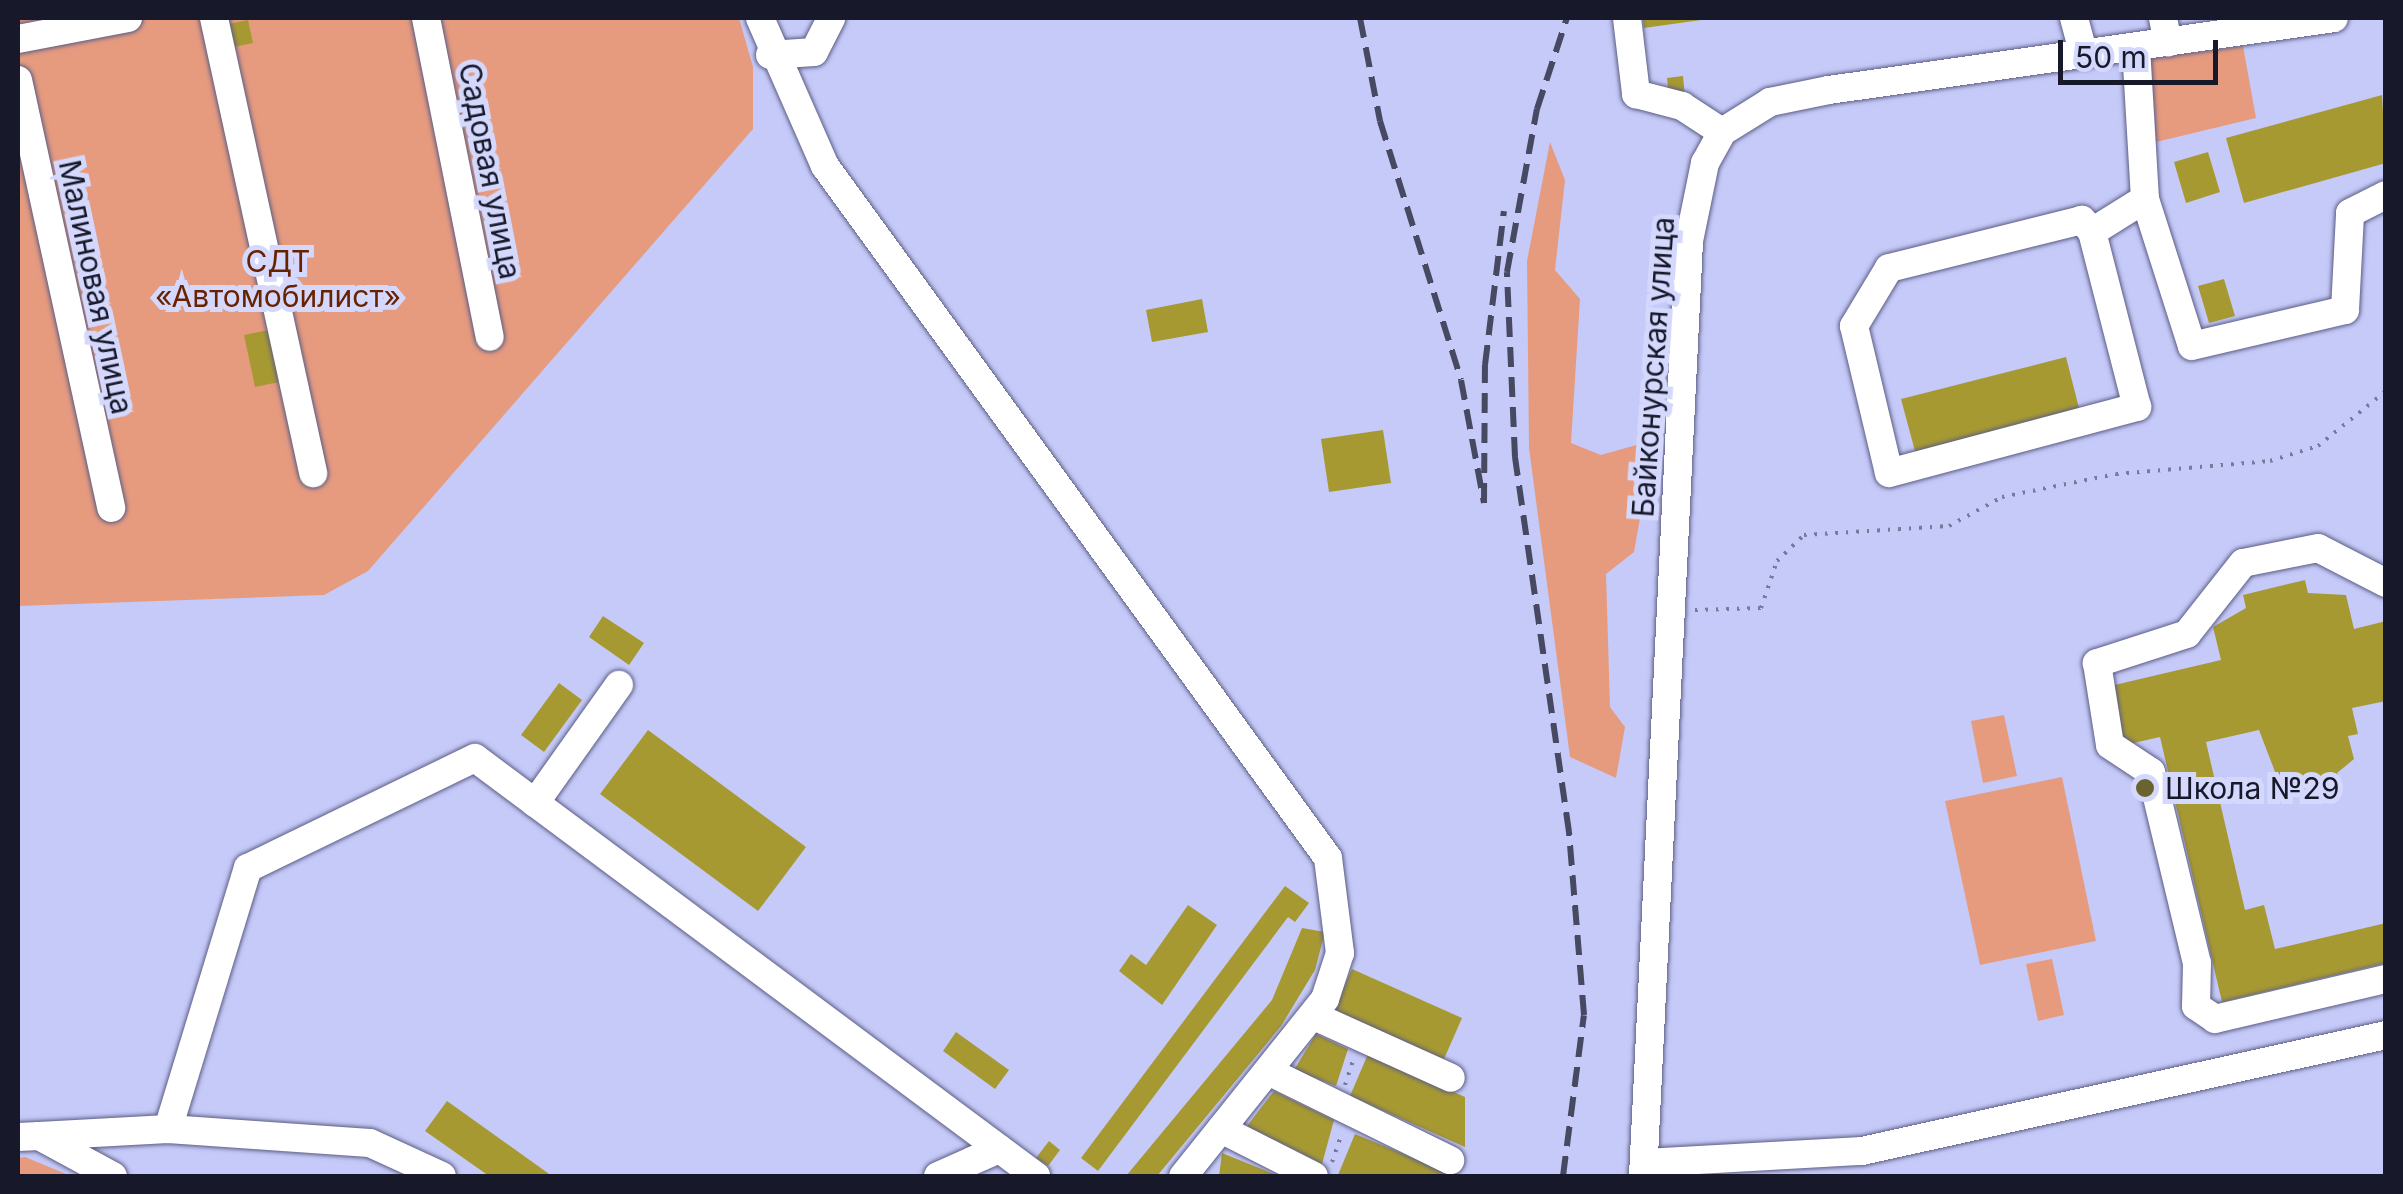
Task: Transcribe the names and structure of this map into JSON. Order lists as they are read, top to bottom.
{
  "streets": {
    "street": ["Садовая улица", "Малиновая улица", "Байконурская улица"]
  },
  "parks": ["СДТ «Автомобилист»"],
  "places": ["Школа №29"],
  "scale_bar": "50 m"
}
